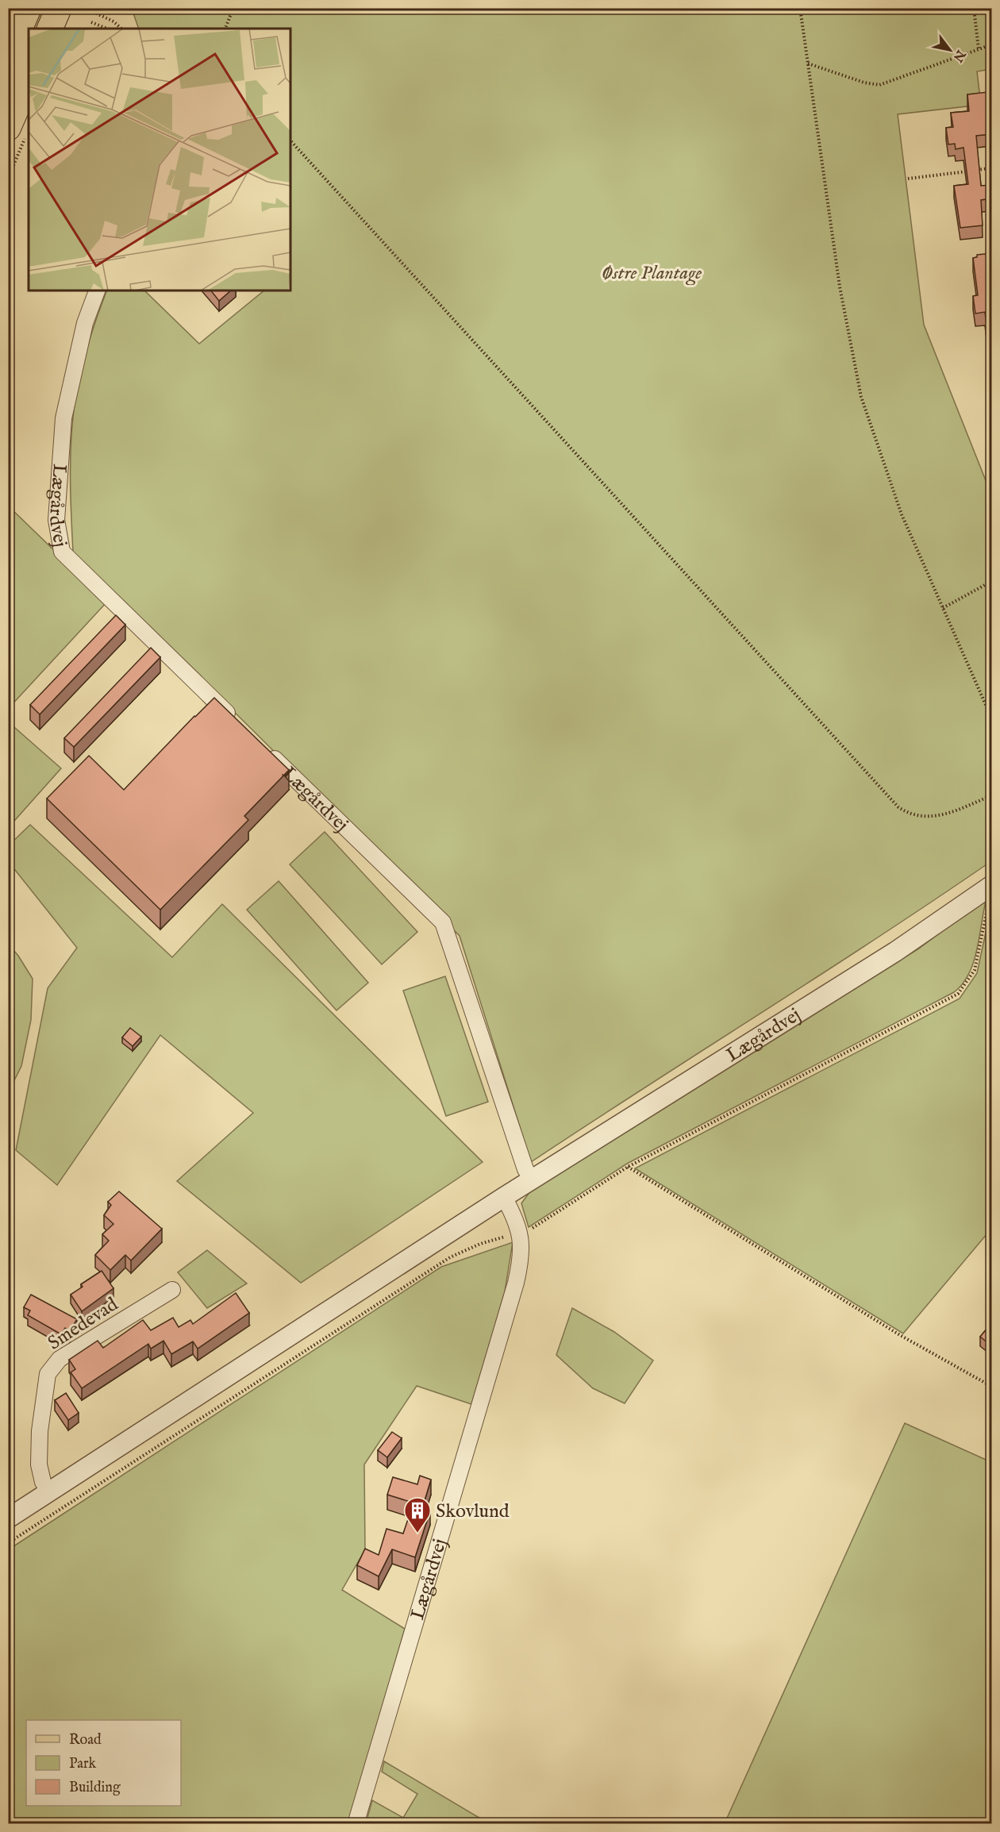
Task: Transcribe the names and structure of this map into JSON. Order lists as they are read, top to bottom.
{
  "streets": {
    "street": ["Lægårdvej", "Smedevad"]
  },
  "crossings": [
    ["Lægårdvej", "Smedevad"]
  ],
  "parks": ["Østre Plantage"],
  "places": {
    "building": ["Skovlund"]
  },
  "legend": ["Road", "Park", "Building"],
  "north": "bottom right"
}
